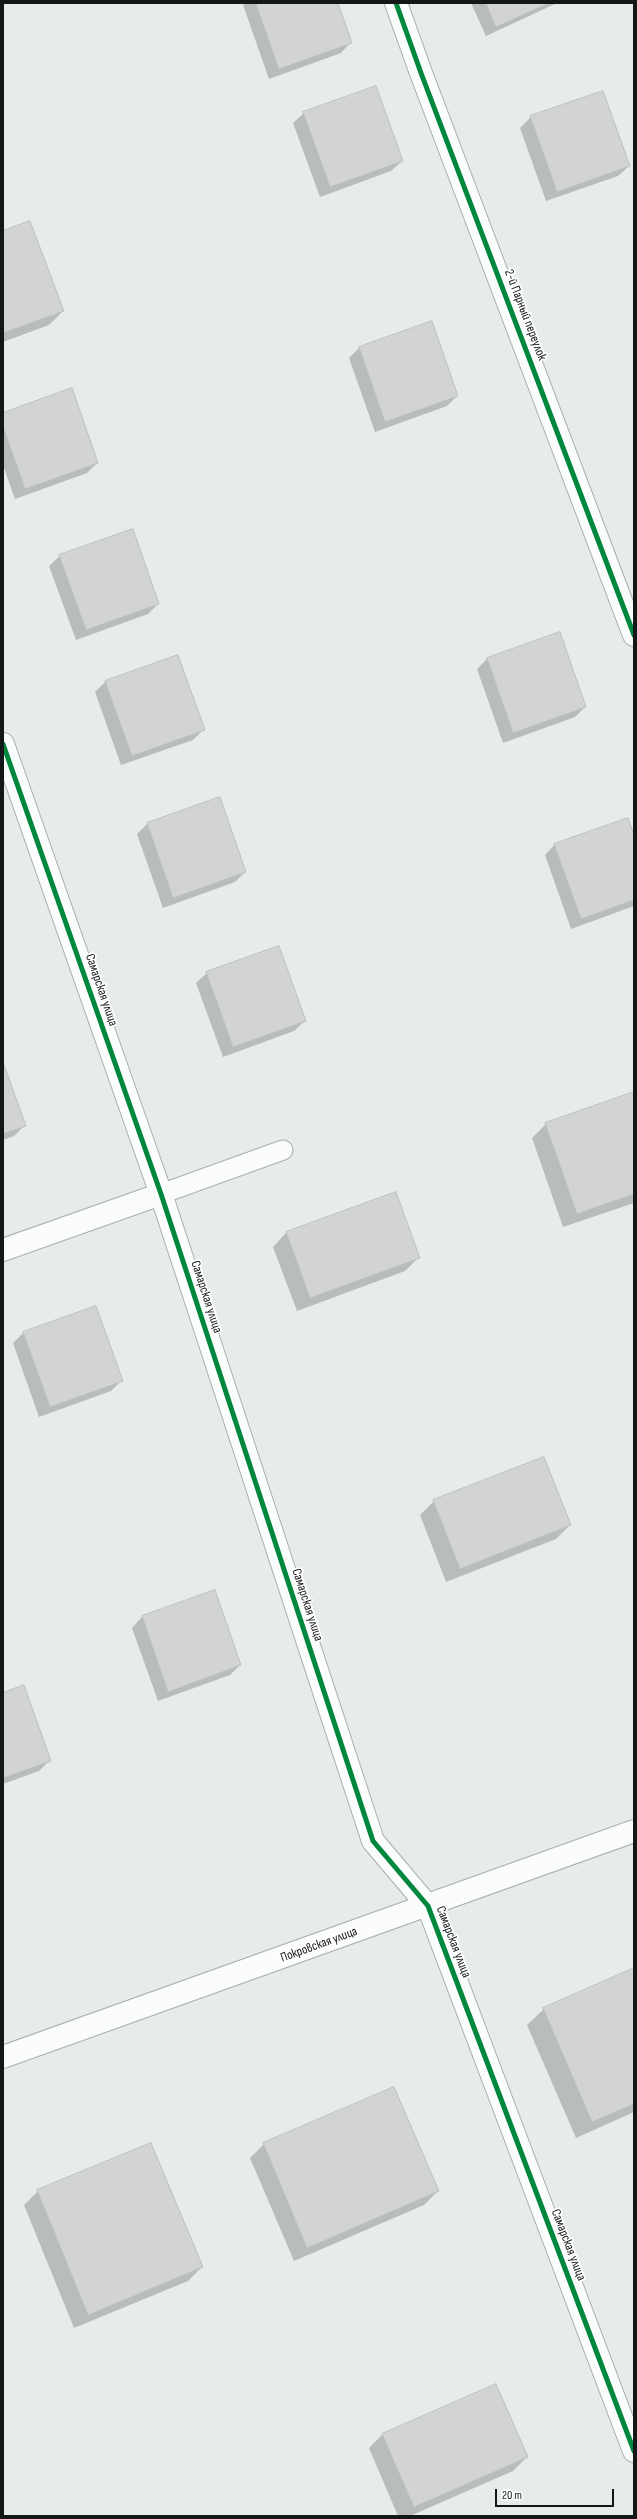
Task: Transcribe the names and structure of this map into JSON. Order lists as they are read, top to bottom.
{
  "streets": {
    "street": ["2-й Парный переулок", "Самарская улица", "Покровская улица"]
  },
  "crossings": [
    ["Самарская улица", "Покровская улица"]
  ],
  "scale_bar": "20 m"
}
